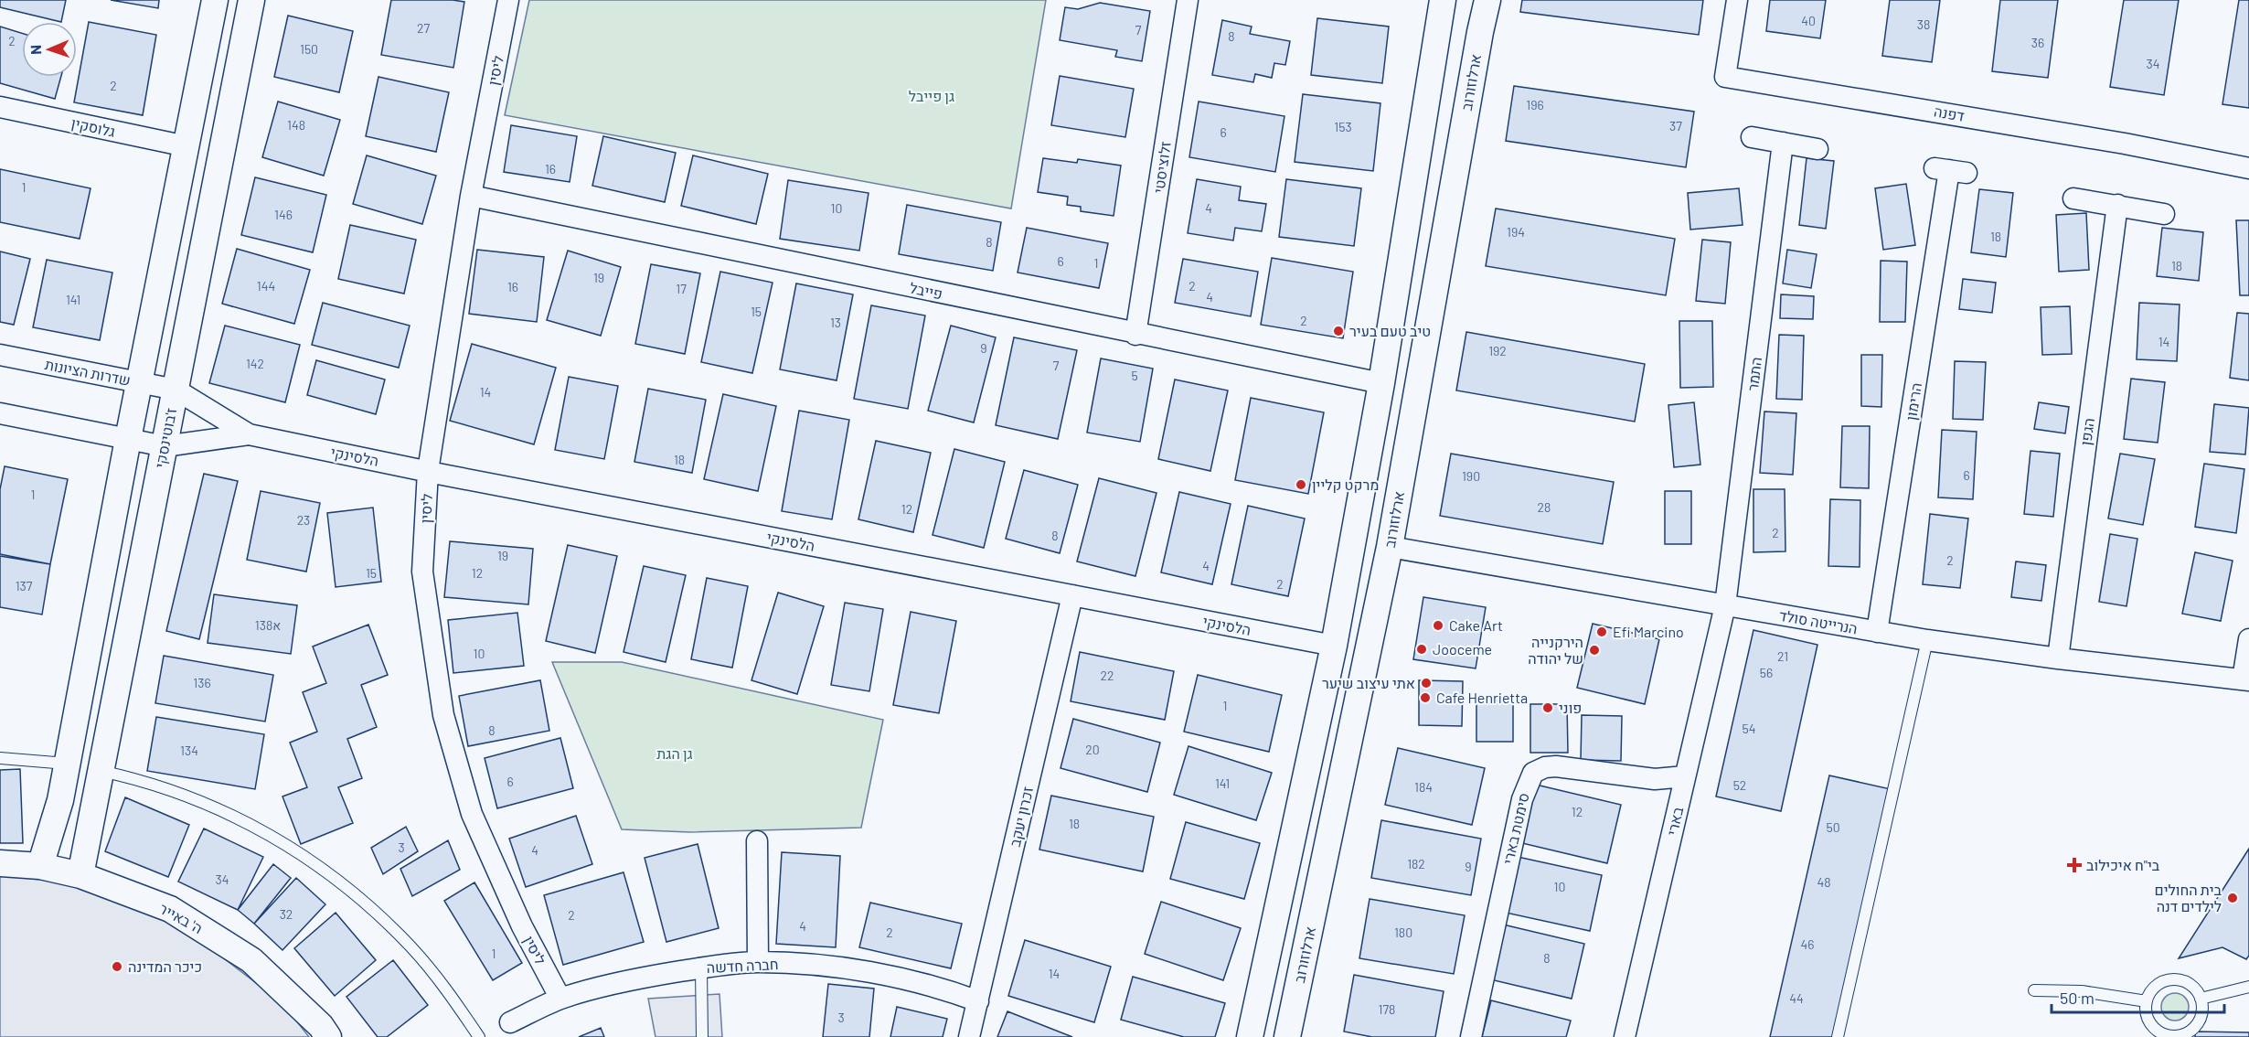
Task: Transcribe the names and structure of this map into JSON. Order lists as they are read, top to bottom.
{
  "streets": {
    "street": [
      "ליסין",
      "ארלוזורוב",
      "דפנה",
      "גלוסקין",
      "זלוציסטי",
      "פייבל",
      "שדרות הציונות",
      "התמר",
      "הרימון",
      "הגפן",
      "ז'בוטינסקי",
      "הלסינקי",
      "הנרייטה סולד",
      "זכרון יעקב",
      "בארי",
      "סימטת בארי",
      "ה' באייר",
      "חברה חדשה"
    ]
  },
  "crossings": [
    ["ליסין", "פייבל"],
    ["ליסין", "הלסינקי"],
    ["ליסין", "חברה חדשה"],
    ["ארלוזורוב", "הנרייטה סולד"],
    ["זלוציסטי", "פייבל"],
    ["שדרות הציונות", "ז'בוטינסקי"],
    ["שדרות הציונות", "הלסינקי"],
    ["התמר", "הנרייטה סולד"],
    ["התמר", "בארי"],
    ["הרימון", "הנרייטה סולד"],
    ["הגפן", "הנרייטה סולד"],
    ["ז'בוטינסקי", "הלסינקי"],
    ["ז'בוטינסקי", "ה' באייר"],
    ["הלסינקי", "זכרון יעקב"],
    ["הנרייטה סולד", "בארי"],
    ["זכרון יעקב", "חברה חדשה"],
    ["בארי", "סימטת בארי"]
  ],
  "parks": ["גן פייבל", "גן הגת"],
  "places": {
    "other": [
      "טיב טעם בעיר",
      "מרקט קליין",
      "Cake Art",
      "Efi Marcino",
      "Jooceme",
      "הירקנייה של יהודה",
      "אתי עיצוב שיער",
      "Cafe Henrietta",
      "פוני",
      "בית החולים לילדים דנה",
      "כיכר המדינה"
    ],
    "health": ["בי\"ח איכילוב"]
  },
  "house_numbers": [
    "40",
    "38",
    "27",
    "7",
    "8",
    "2",
    "36",
    "150",
    "34",
    "2",
    "196",
    "148",
    "37",
    "153",
    "6",
    "16",
    "1",
    "10",
    "4",
    "146",
    "194",
    "18",
    "8",
    "6",
    "1",
    "18",
    "19",
    "144",
    "2",
    "16",
    "17",
    "4",
    "141",
    "15",
    "2",
    "13",
    "14",
    "9",
    "192",
    "142",
    "7",
    "5",
    "14",
    "18",
    "6",
    "190",
    "1",
    "28",
    "12",
    "23",
    "2",
    "8",
    "19",
    "2",
    "4",
    "15",
    "12",
    "2",
    "137",
    "138א",
    "10",
    "21",
    "56",
    "22",
    "136",
    "1",
    "54",
    "8",
    "20",
    "134",
    "6",
    "141",
    "52",
    "184",
    "12",
    "18",
    "50",
    "3",
    "4",
    "182",
    "9",
    "34",
    "48",
    "10",
    "32",
    "2",
    "4",
    "2",
    "180",
    "46",
    "1",
    "8",
    "14",
    "44",
    "178",
    "3"
  ],
  "scale_bar": "50 m",
  "north": "left"
}
